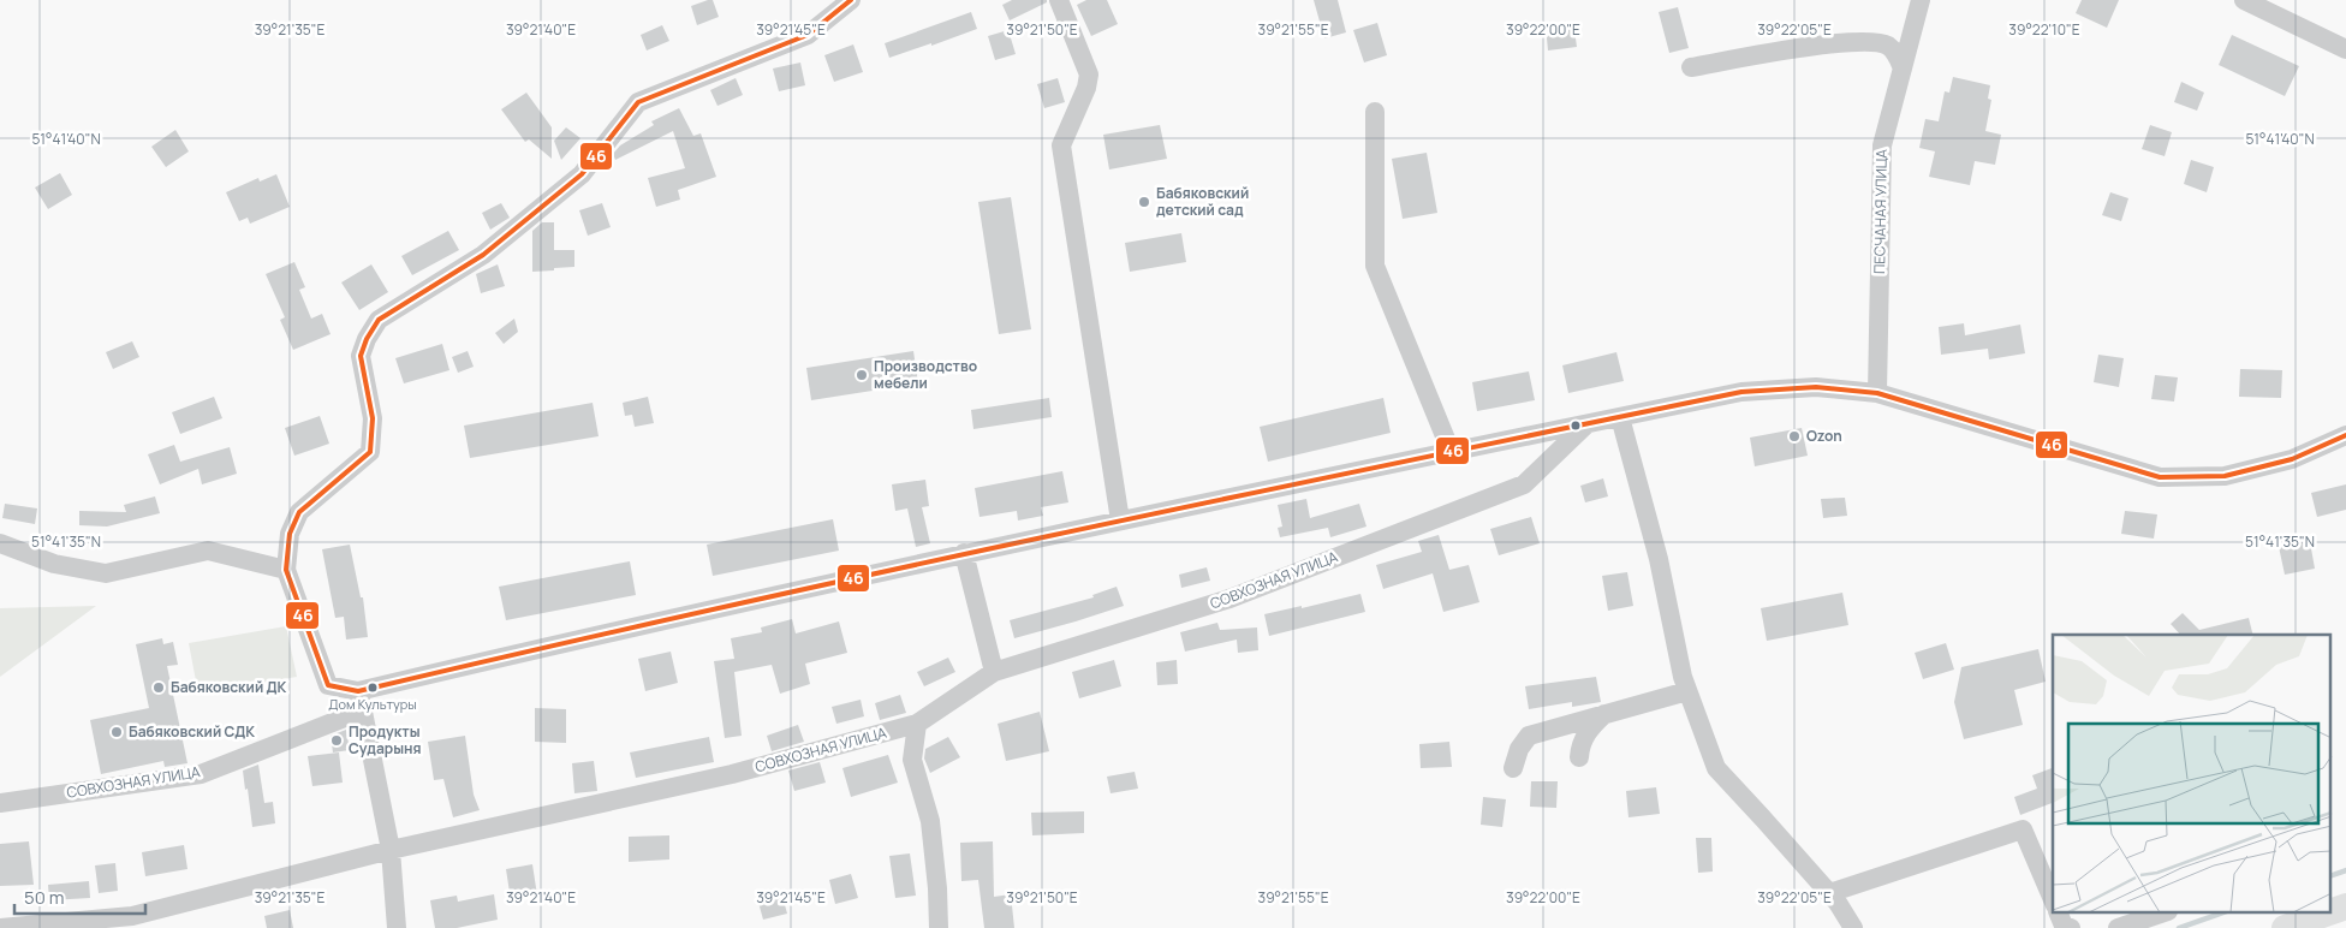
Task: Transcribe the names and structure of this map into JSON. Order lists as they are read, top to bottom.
{
  "streets": {
    "street": ["ПЕСЧАНАЯ УЛИЦА", "СОВХОЗНАЯ УЛИЦА"]
  },
  "crossings": [
    ["ПЕСЧАНАЯ УЛИЦА", "СОВХОЗНАЯ УЛИЦА"]
  ],
  "places": [
    "Бабяковский детский сад",
    "Производство мебели",
    "Ozon",
    "Бабяковский ДК",
    "Дом Культуры",
    "Бабяковский СДК",
    "Продукты Сударыня"
  ],
  "lines": ["transit line 46"],
  "scale_bar": "50 m",
  "coordinates": [
    "39°21'35\"E",
    "39°21'40\"E",
    "39°21'45\"E",
    "39°21'50\"E",
    "39°21'55\"E",
    "39°22'00\"E",
    "39°22'05\"E",
    "39°22'10\"E",
    "51°41'40\"N",
    "51°41'35\"N"
  ]
}
